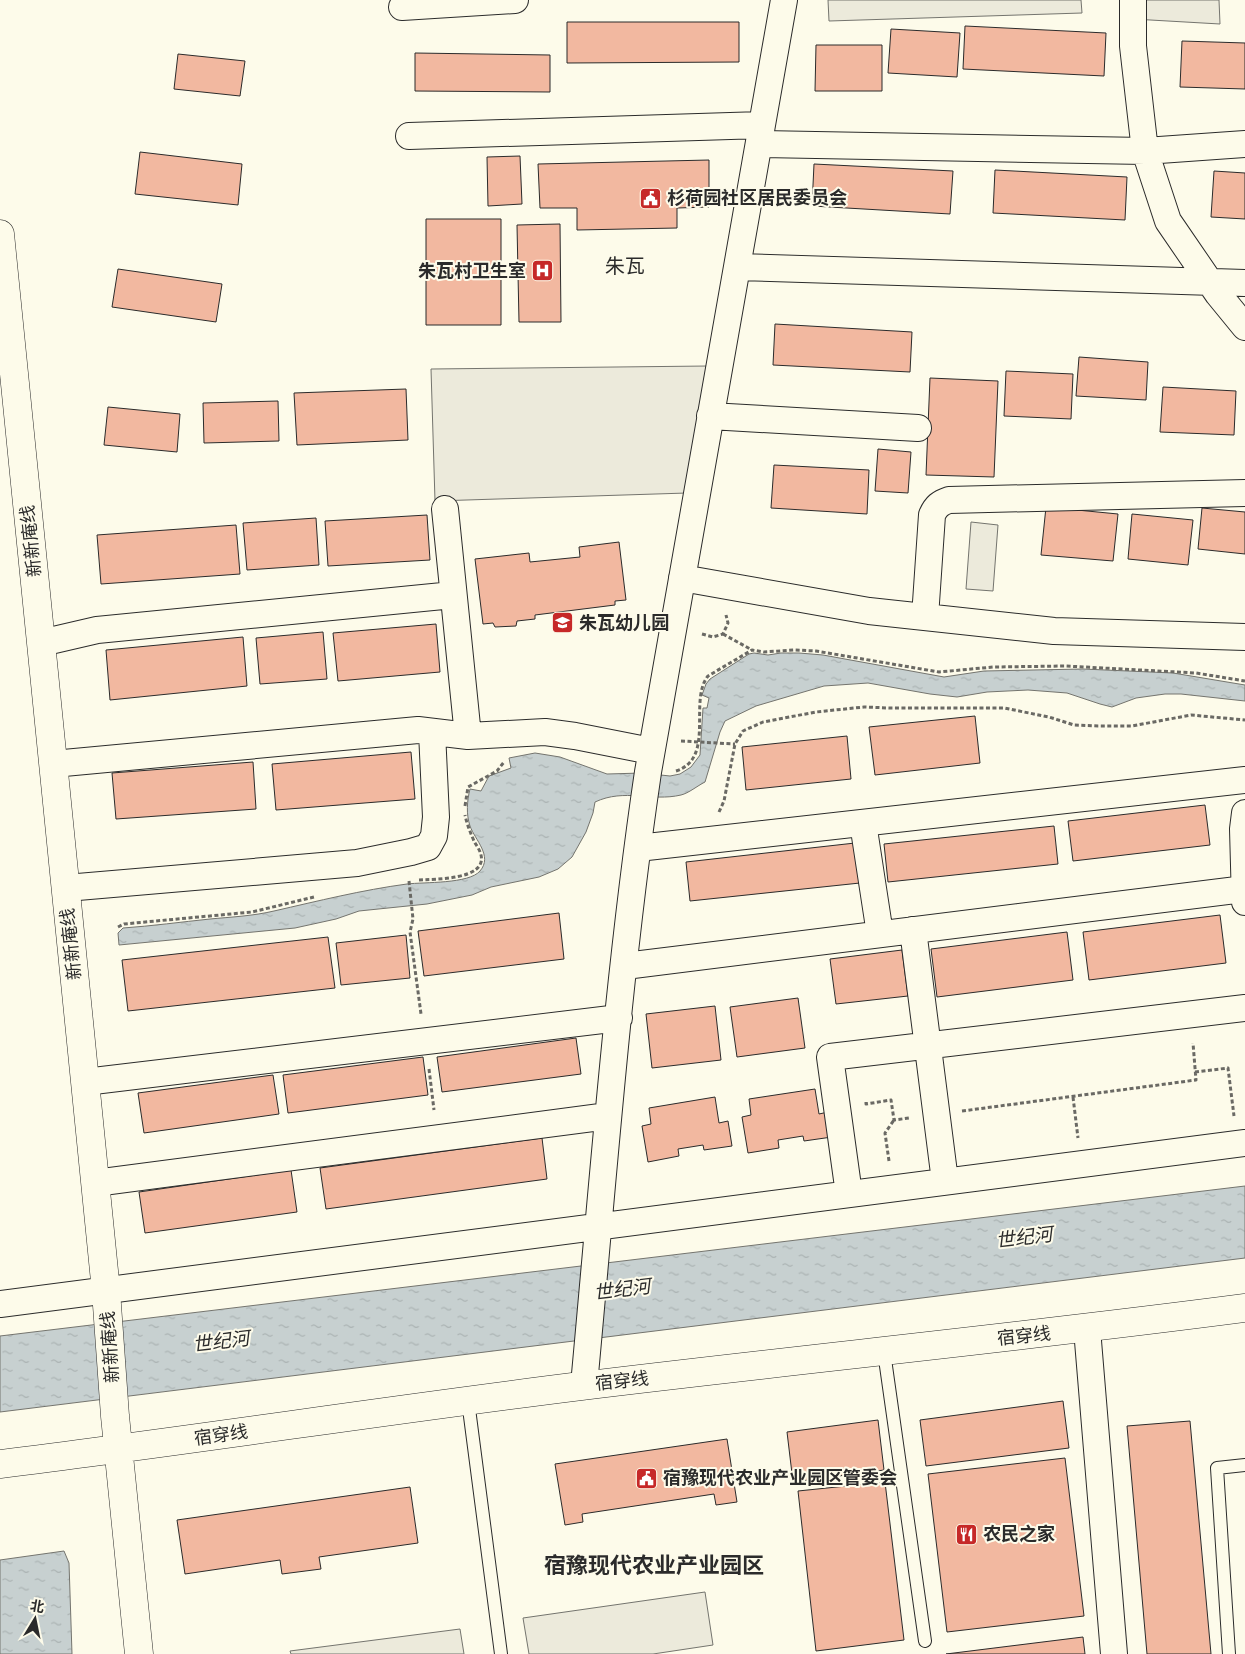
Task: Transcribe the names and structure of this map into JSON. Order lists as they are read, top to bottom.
{
  "streets": {
    "street": ["新新庵线", "宿穿线"]
  },
  "crossings": [
    ["新新庵线", "宿穿线"]
  ],
  "districts": ["朱瓦", "宿豫现代农业产业园区"],
  "water": ["世纪河"],
  "places": {
    "public building": ["杉荷园社区居民委员会", "宿豫现代农业产业园区管委会"],
    "hospital": ["朱瓦村卫生室"],
    "school or university": ["朱瓦幼儿园"],
    "restaurant": ["农民之家"]
  },
  "north": "top"
}
